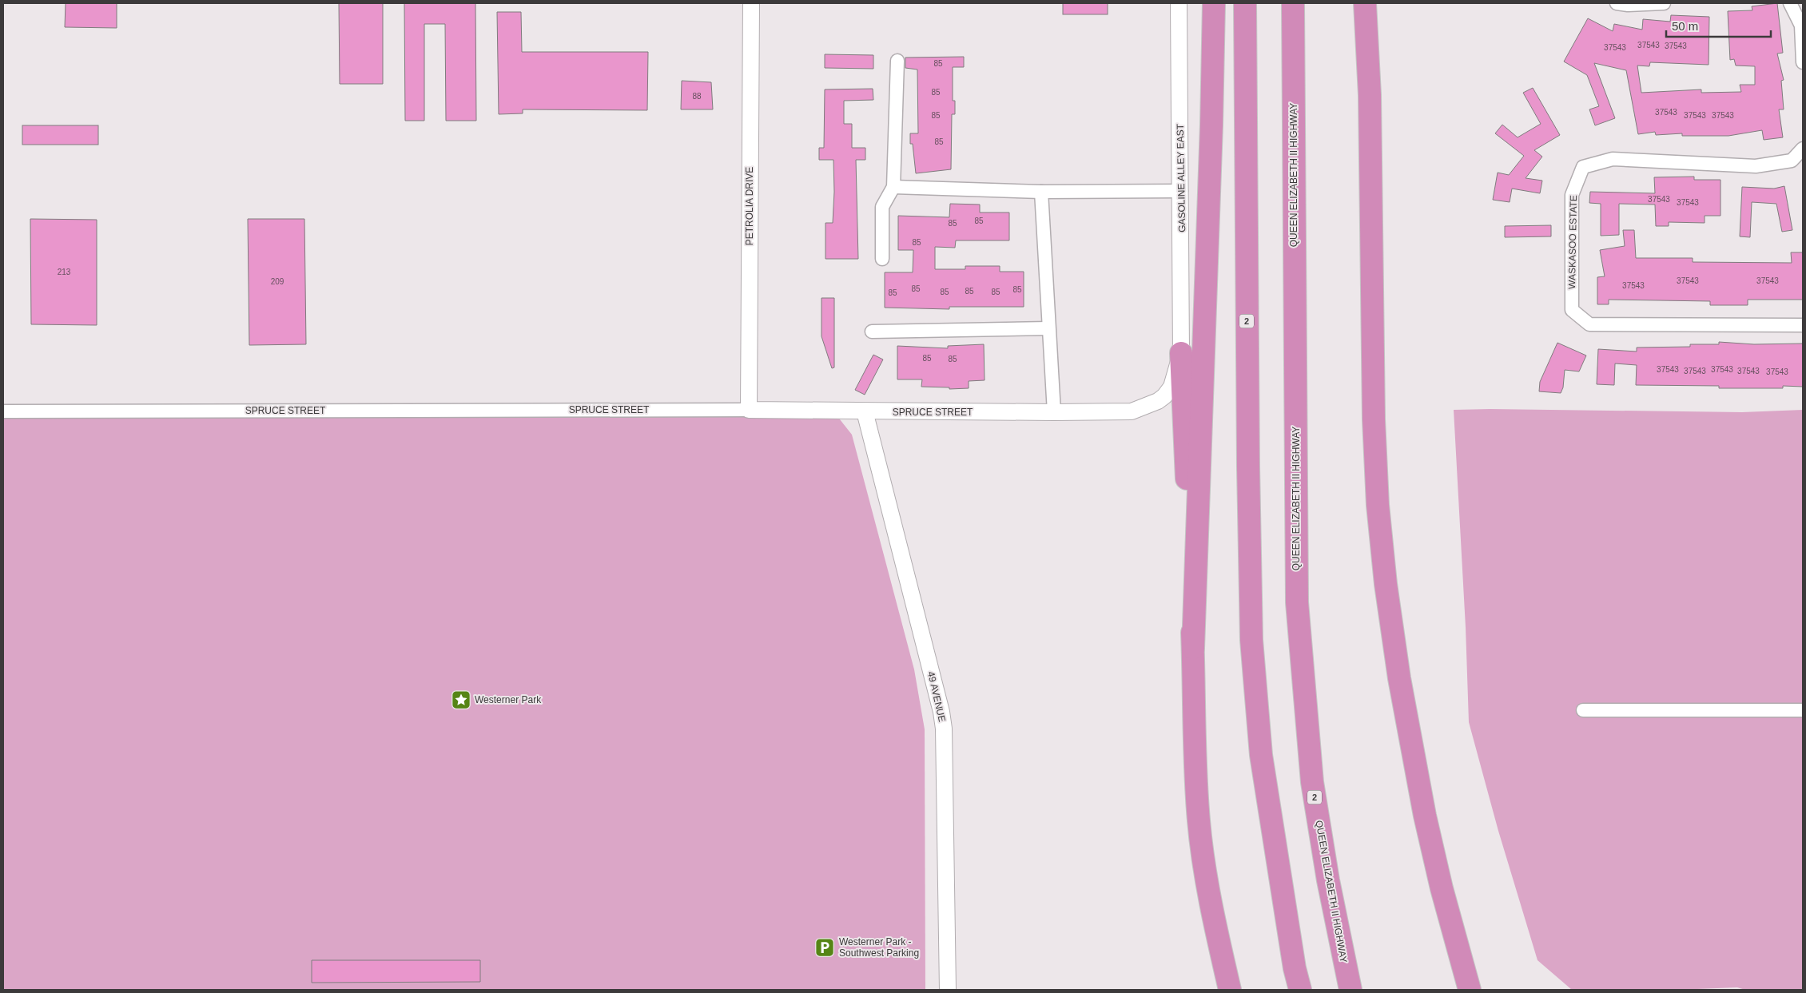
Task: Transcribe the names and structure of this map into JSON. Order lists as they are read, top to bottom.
{
  "streets": {
    "highway": ["QUEEN ELIZABETH II HIGHWAY", "2"],
    "street": [
      "GASOLINE ALLEY EAST",
      "PETROLIA DRIVE",
      "WASKASOO ESTATE",
      "SPRUCE STREET",
      "49 AVENUE"
    ]
  },
  "crossings": [
    ["GASOLINE ALLEY EAST", "SPRUCE STREET"],
    ["PETROLIA DRIVE", "SPRUCE STREET"],
    ["SPRUCE STREET", "49 AVENUE"]
  ],
  "places": {
    "place": ["Westerner Park"],
    "parking": ["Westerner Park - Southwest Parking"]
  },
  "house_numbers": [
    "37543",
    "37543",
    "37543",
    "85",
    "85",
    "88",
    "37543",
    "85",
    "37543",
    "37543",
    "85",
    "37543",
    "37543",
    "85",
    "85",
    "85",
    "213",
    "37543",
    "37543",
    "209",
    "37543",
    "85",
    "85",
    "85",
    "85",
    "85",
    "85",
    "85",
    "85",
    "37543",
    "37543",
    "37543",
    "37543",
    "37543"
  ],
  "scale_bar": "50 m"
}
